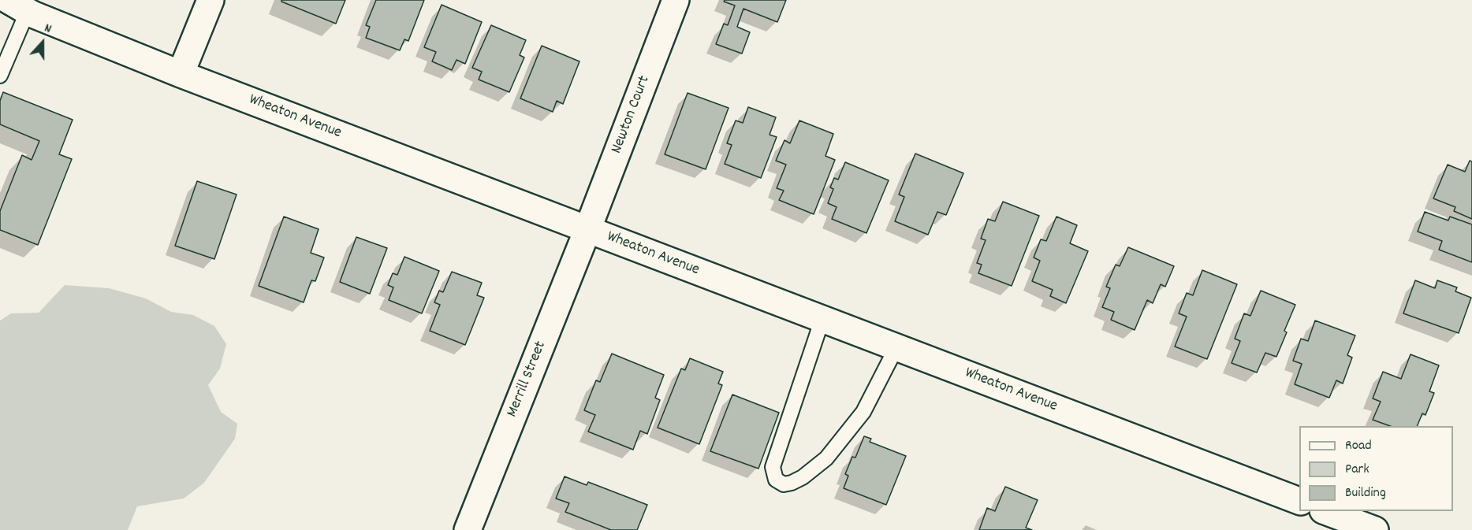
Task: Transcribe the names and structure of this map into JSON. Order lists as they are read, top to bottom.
{
  "streets": {
    "street": ["Newton Court", "Wheaton Avenue", "Merrill Street"]
  },
  "crossings": [
    ["Newton Court", "Wheaton Avenue"],
    ["Newton Court", "Merrill Street"],
    ["Wheaton Avenue", "Merrill Street"]
  ],
  "legend": ["Road", "Park", "Building"],
  "north": "top"
}
